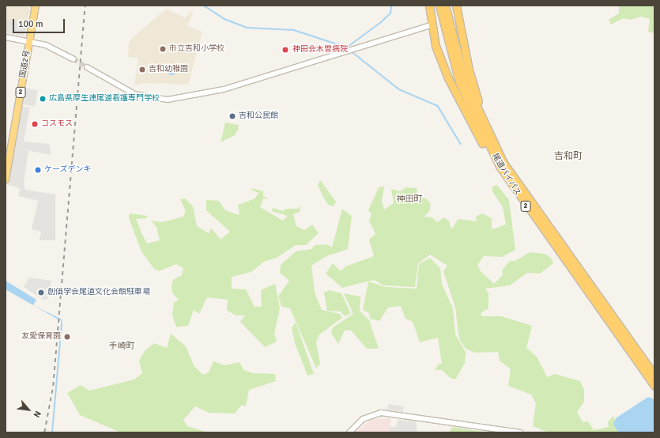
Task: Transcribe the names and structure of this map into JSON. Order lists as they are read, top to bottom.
{
  "streets": {
    "highway": ["国道2号", "2", "尾道バイパス"]
  },
  "districts": ["吉和町", "神田町", "手崎町"],
  "places": [
    "市立吉和小学校",
    "神田会木曽病院",
    "吉和幼稚園",
    "広島県厚生連尾道看護専門学校",
    "吉和公民館",
    "コスモス",
    "ケーズデンキ",
    "創価学会尾道文化会館駐車場",
    "友愛保育園"
  ],
  "scale_bar": "100 m",
  "north": "bottom right"
}
